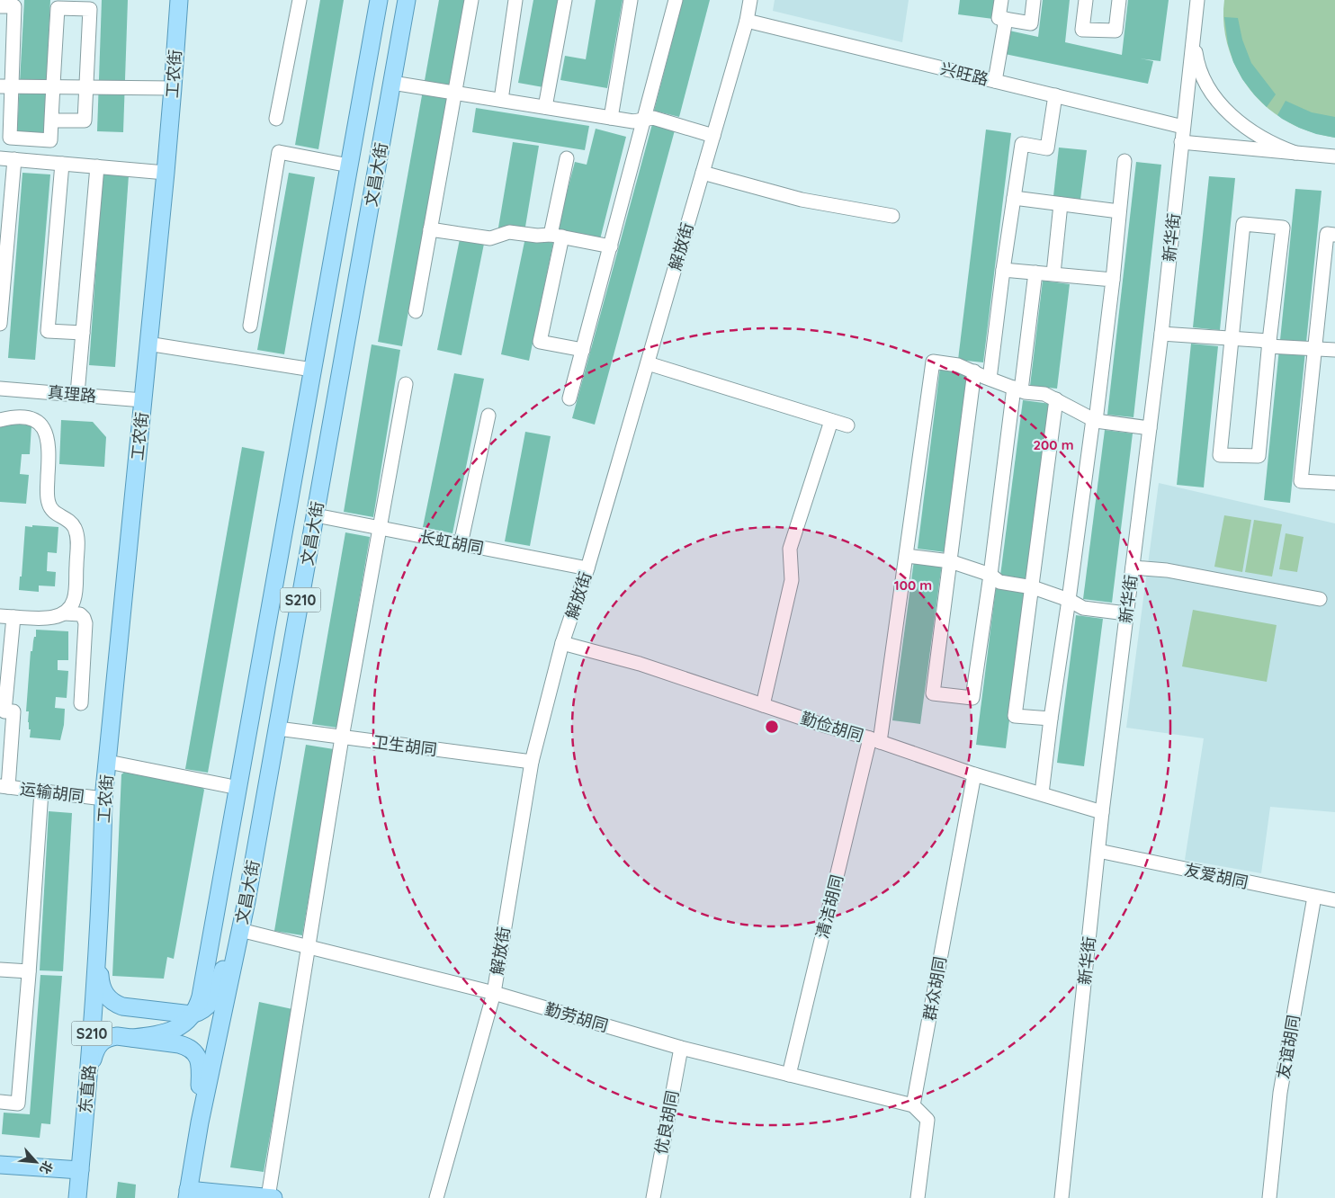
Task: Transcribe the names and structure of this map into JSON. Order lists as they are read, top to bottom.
{
  "streets": {
    "main road": [
      "工农街",
      "文昌大街",
      "S210",
      "东直路"
    ],
    "street": [
      "兴旺路",
      "新华街",
      "解放街",
      "真理路",
      "长虹胡同",
      "勤俭胡同",
      "卫生胡同",
      "运输胡同",
      "友爱胡同",
      "清洁胡同",
      "群众胡同",
      "勤劳胡同",
      "友谊胡同",
      "优良胡同"
    ]
  },
  "crossings": [
    ["工农街", "真理路"],
    ["工农街", "运输胡同"],
    ["工农街", "东直路"],
    ["兴旺路", "新华街"],
    ["兴旺路", "解放街"],
    ["文昌大街", "长虹胡同"],
    ["文昌大街", "卫生胡同"],
    ["文昌大街", "勤劳胡同"],
    ["新华街", "勤俭胡同"],
    ["新华街", "友爱胡同"],
    ["解放街", "长虹胡同"],
    ["解放街", "勤俭胡同"],
    ["解放街", "卫生胡同"],
    ["解放街", "勤劳胡同"],
    ["勤俭胡同", "清洁胡同"],
    ["勤俭胡同", "群众胡同"],
    ["友爱胡同", "友谊胡同"],
    ["清洁胡同", "勤劳胡同"],
    ["群众胡同", "勤劳胡同"],
    ["勤劳胡同", "优良胡同"]
  ],
  "north": "bottom right",
  "rings": ["200 m", "100 m"]
}
